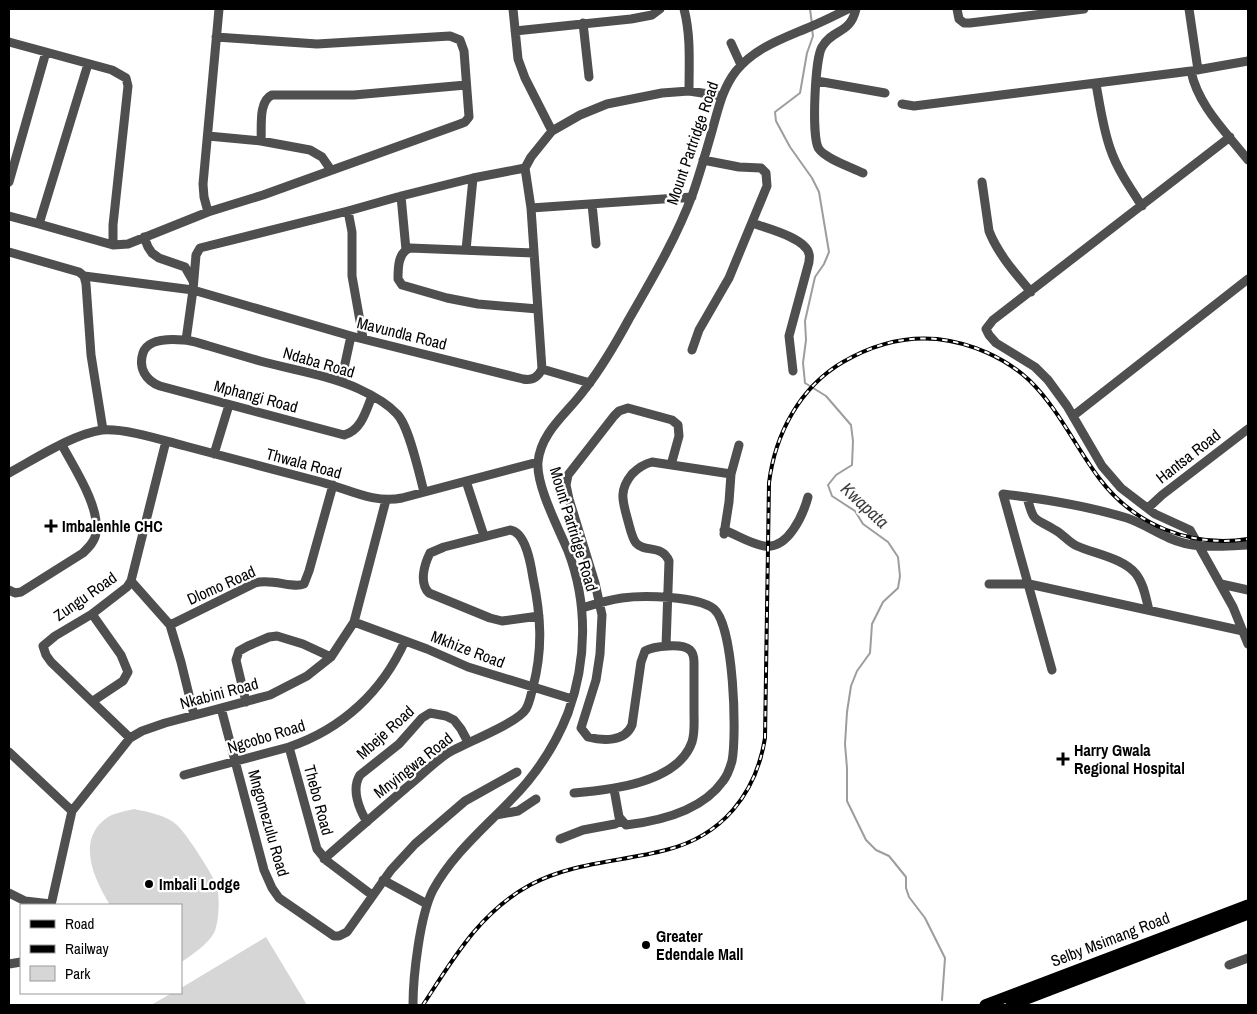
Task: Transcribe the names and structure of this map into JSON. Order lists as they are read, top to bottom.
{
  "streets": {
    "main road": ["Selby Msimang Road"],
    "street": [
      "Mount Partridge Road",
      "Mavundla Road",
      "Ndaba Road",
      "Mphangi Road",
      "Hantsa Road",
      "Thwala Road",
      "Dlomo Road",
      "Zungu Road",
      "Mkhize Road",
      "Nkabini Road",
      "Mbeje Road",
      "Ngcobo Road",
      "Mnyingwa Road",
      "Thebo Road",
      "Mngomezulu Road"
    ]
  },
  "crossings": [
    ["Mount Partridge Road", "Thwala Road"],
    ["Mount Partridge Road", "Mkhize Road"],
    ["Ndaba Road", "Mphangi Road"],
    ["Ndaba Road", "Thwala Road"],
    ["Thwala Road", "Dlomo Road"],
    ["Thwala Road", "Zungu Road"],
    ["Thwala Road", "Nkabini Road"],
    ["Zungu Road", "Nkabini Road"],
    ["Mkhize Road", "Nkabini Road"],
    ["Mkhize Road", "Ngcobo Road"],
    ["Mkhize Road", "Mnyingwa Road"],
    ["Nkabini Road", "Mngomezulu Road"],
    ["Mbeje Road", "Mnyingwa Road"],
    ["Ngcobo Road", "Thebo Road"],
    ["Ngcobo Road", "Mngomezulu Road"],
    ["Mnyingwa Road", "Thebo Road"],
    ["Thebo Road", "Mngomezulu Road"]
  ],
  "water": ["Kwapata"],
  "places": {
    "health": ["Imbalenhle CHC", "Harry Gwala Regional Hospital"],
    "other": ["Imbali Lodge", "Greater Edendale Mall"]
  },
  "legend": ["Road", "Railway", "Park"]
}
